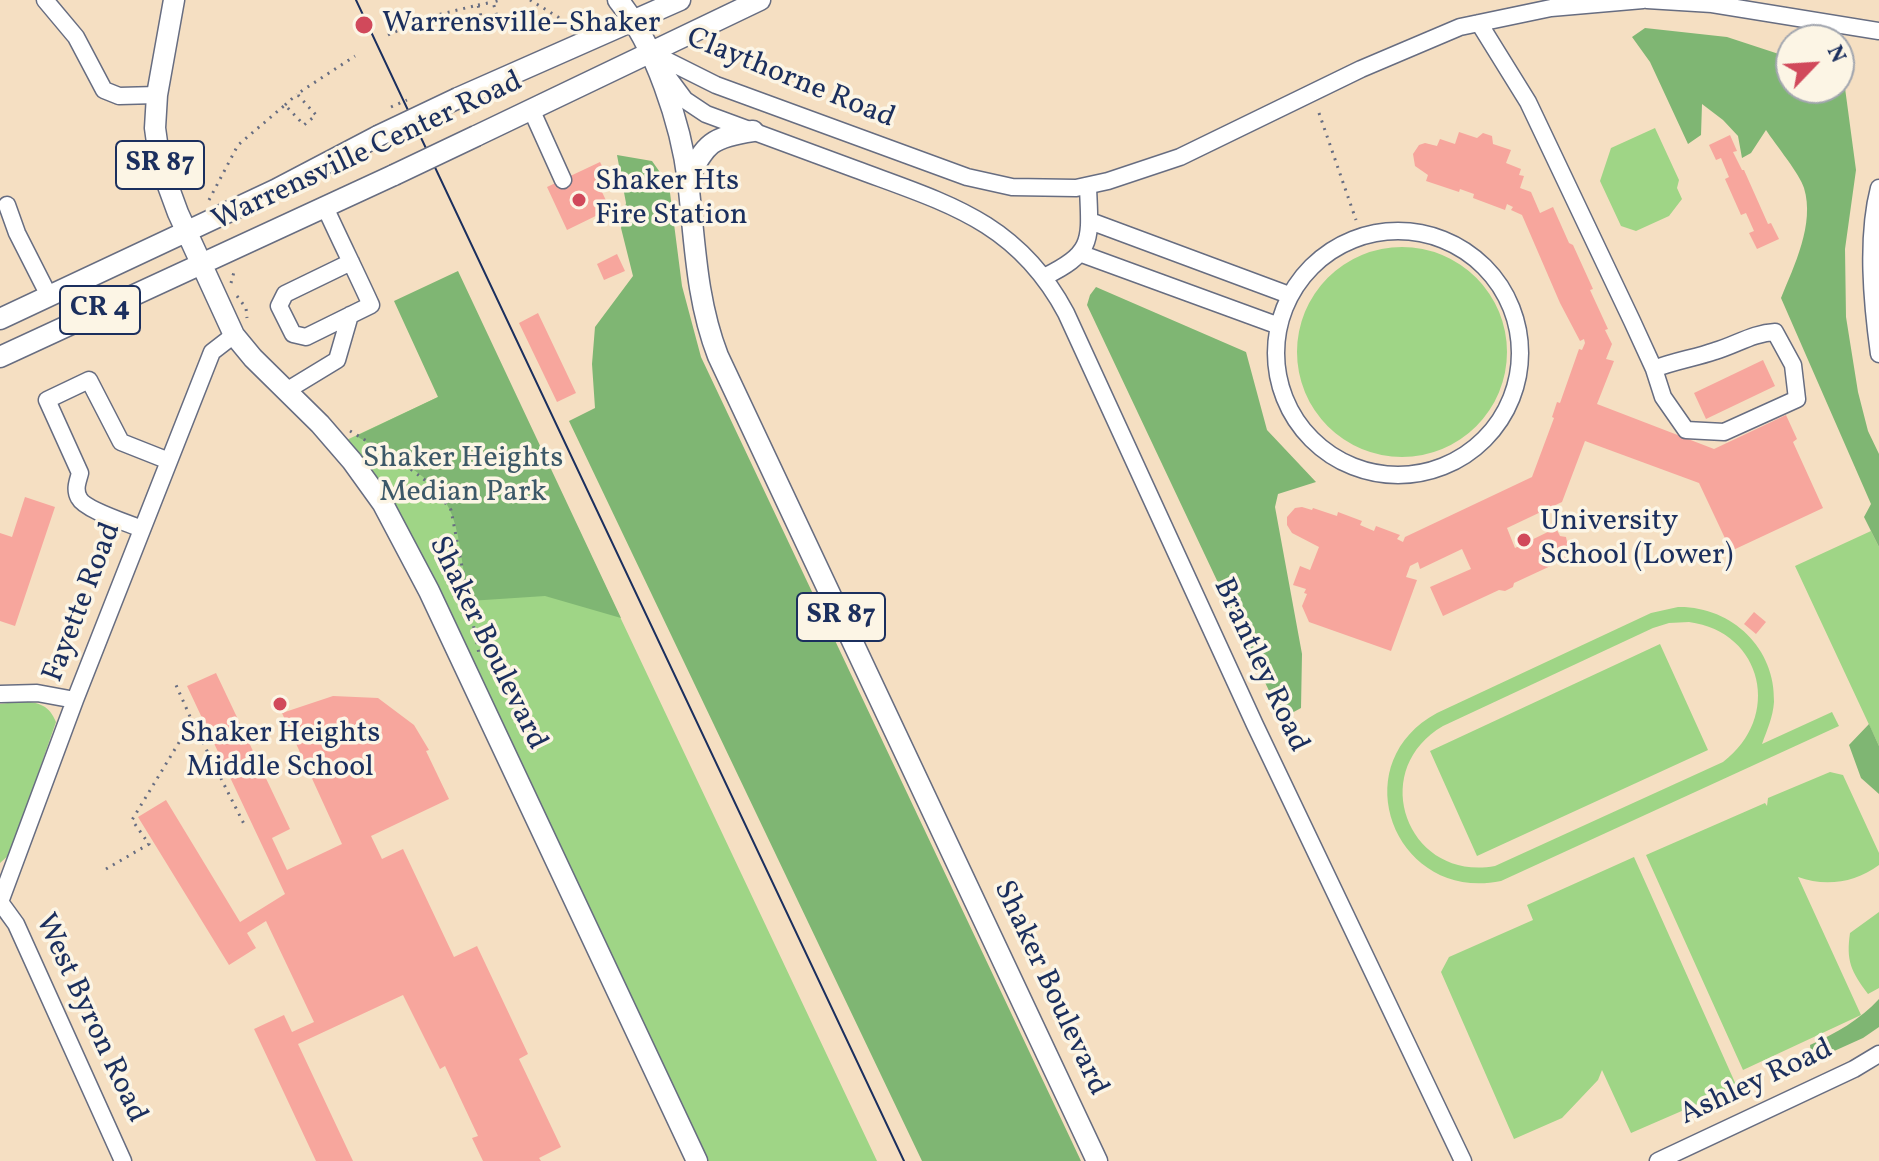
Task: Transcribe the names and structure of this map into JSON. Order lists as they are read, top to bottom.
{
  "streets": {
    "main road": [
      "Warrensville Center Road",
      "SR 87",
      "CR 4",
      "Shaker Boulevard"
    ],
    "street": [
      "Claythorne Road",
      "Fayette Road",
      "Brantley Road",
      "West Byron Road",
      "Ashley Road"
    ]
  },
  "crossings": [
    ["Claythorne Road", "Warrensville Center Road"],
    ["Claythorne Road", "Shaker Boulevard"],
    ["Claythorne Road", "Brantley Road"],
    ["Warrensville Center Road", "Shaker Boulevard"],
    ["Fayette Road", "Shaker Boulevard"],
    ["Fayette Road", "West Byron Road"]
  ],
  "parks": ["Shaker Heights Median Park"],
  "places": [
    "Warrensville–Shaker",
    "Shaker Hts Fire Station",
    "University School (Lower)",
    "Shaker Heights Middle School"
  ],
  "north": "top right"
}
